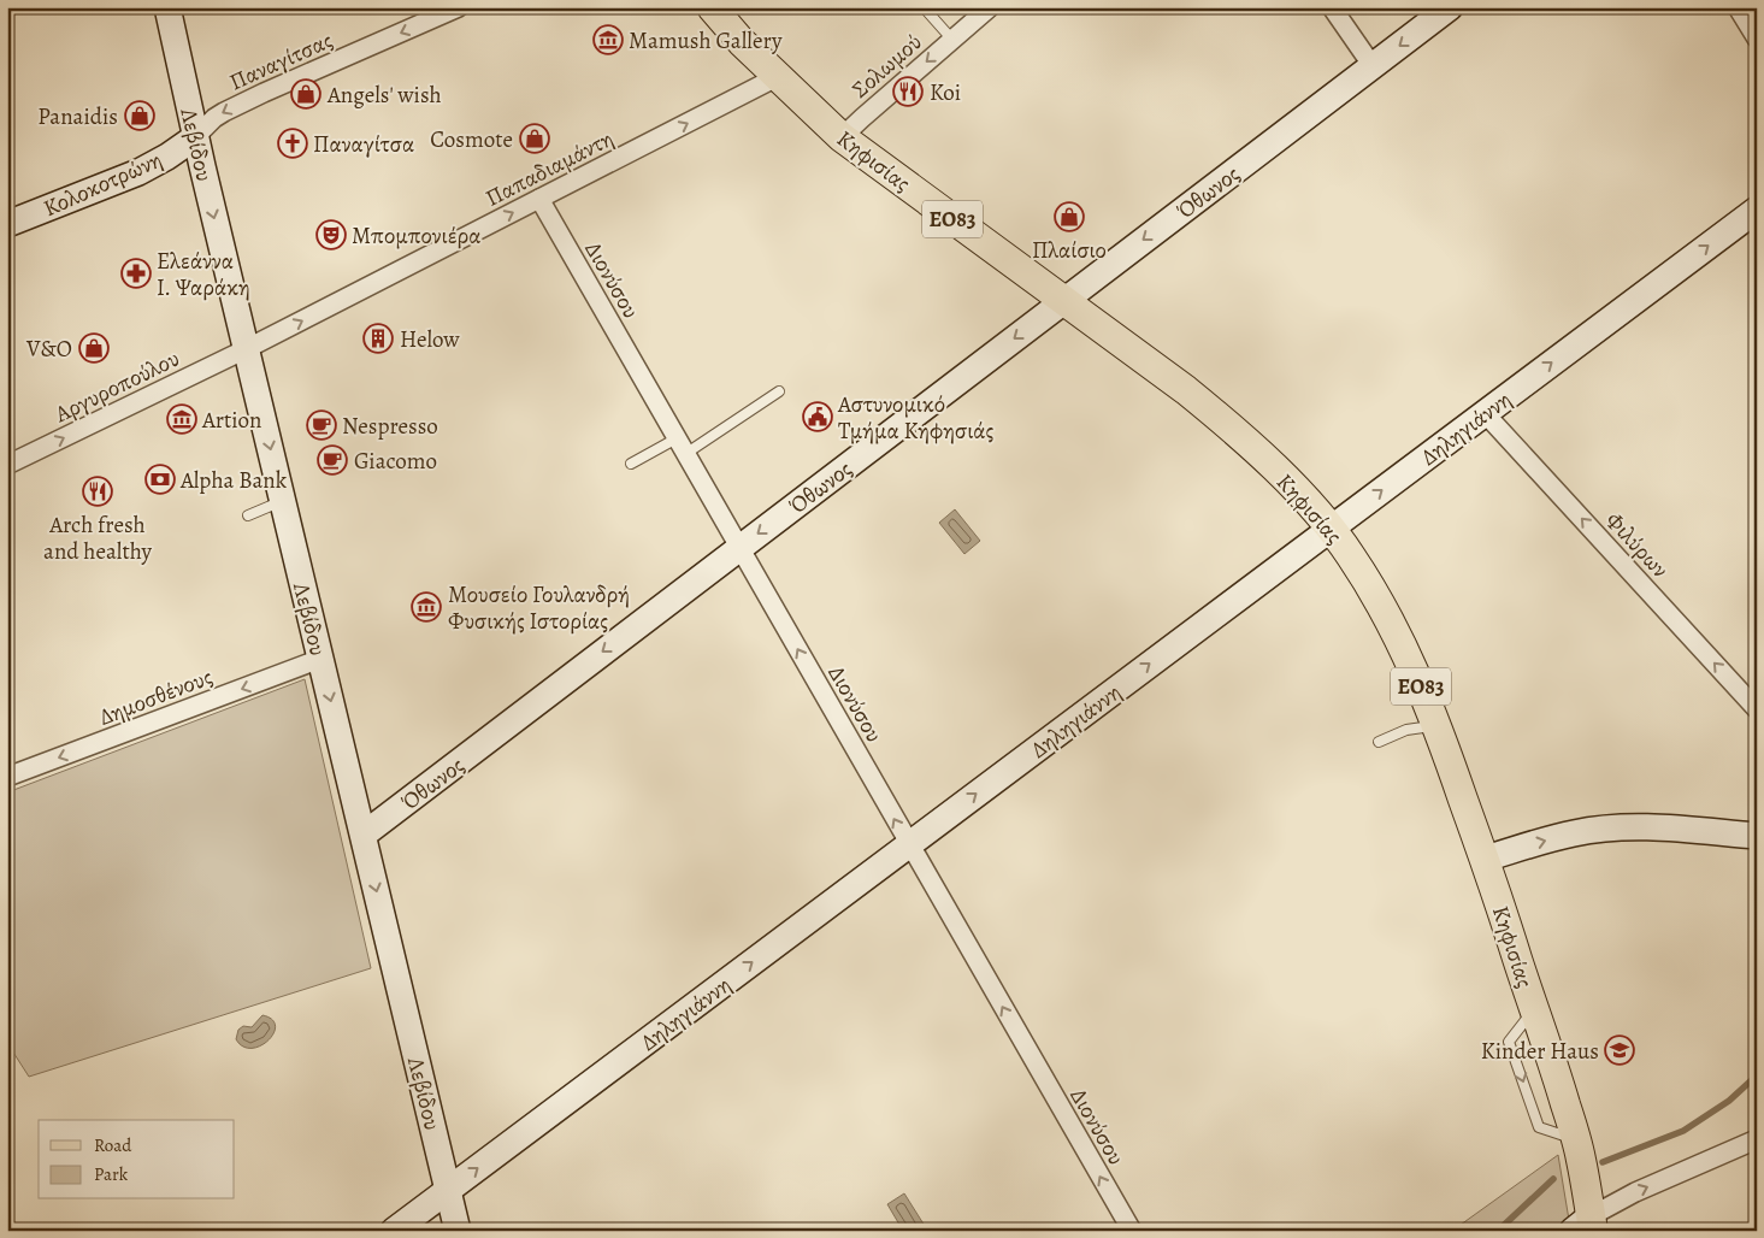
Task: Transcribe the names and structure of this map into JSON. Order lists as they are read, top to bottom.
{
  "streets": {
    "main road": ["Κηφισίας", "ΕΟ83"],
    "street": [
      "Παναγίτσας",
      "Σολωμού",
      "Λεβίδου",
      "Παπαδιαμάντη",
      "Κολοκοτρώνη",
      "Όθωνος",
      "Διονύσου",
      "Αργυροπούλου",
      "Δηληγιάννη",
      "Φιλύρων",
      "Δημοσθένους"
    ]
  },
  "crossings": [
    ["Παναγίτσας", "Λεβίδου"],
    ["Παναγίτσας", "Κολοκοτρώνη"],
    ["Σολωμού", "Κηφισίας"],
    ["Λεβίδου", "Παπαδιαμάντη"],
    ["Λεβίδου", "Κολοκοτρώνη"],
    ["Λεβίδου", "Όθωνος"],
    ["Λεβίδου", "Αργυροπούλου"],
    ["Λεβίδου", "Δηληγιάννη"],
    ["Λεβίδου", "Δημοσθένους"],
    ["Κηφισίας", "Παπαδιαμάντη"],
    ["Κηφισίας", "Όθωνος"],
    ["Κηφισίας", "Δηληγιάννη"],
    ["Παπαδιαμάντη", "Διονύσου"],
    ["Παπαδιαμάντη", "Αργυροπούλου"],
    ["Όθωνος", "Διονύσου"],
    ["Διονύσου", "Δηληγιάννη"],
    ["Δηληγιάννη", "Φιλύρων"]
  ],
  "one_way": [
    "Παναγίτσας",
    "Σολωμού",
    "Λεβίδου",
    "Παπαδιαμάντη",
    "Όθωνος",
    "Διονύσου",
    "Αργυροπούλου",
    "Δηληγιάννη",
    "Φιλύρων",
    "Δημοσθένους"
  ],
  "places": {
    "museum": ["Mamush Gallery", "Artion", "Μουσείο Γουλανδρή Φυσικής Ιστορίας"],
    "restaurant": ["Koi", "Arch fresh and healthy"],
    "shop": [
      "Angels' wish",
      "Panaidis",
      "Cosmote",
      "Πλαίσιο",
      "V&O"
    ],
    "church": ["Παναγίτσα"],
    "theatre": ["Μπομπονιέρα"],
    "pharmacy": ["Ελεάννα Ι. Ψαράκη"],
    "building": ["Helow"],
    "public building": ["Αστυνομικό Τμήμα Κηφησιάς"],
    "cafe": ["Nespresso", "Giacomo"],
    "bank": ["Alpha Bank"],
    "school or university": ["Kinder Haus"]
  },
  "legend": ["Road", "Park"]
}
